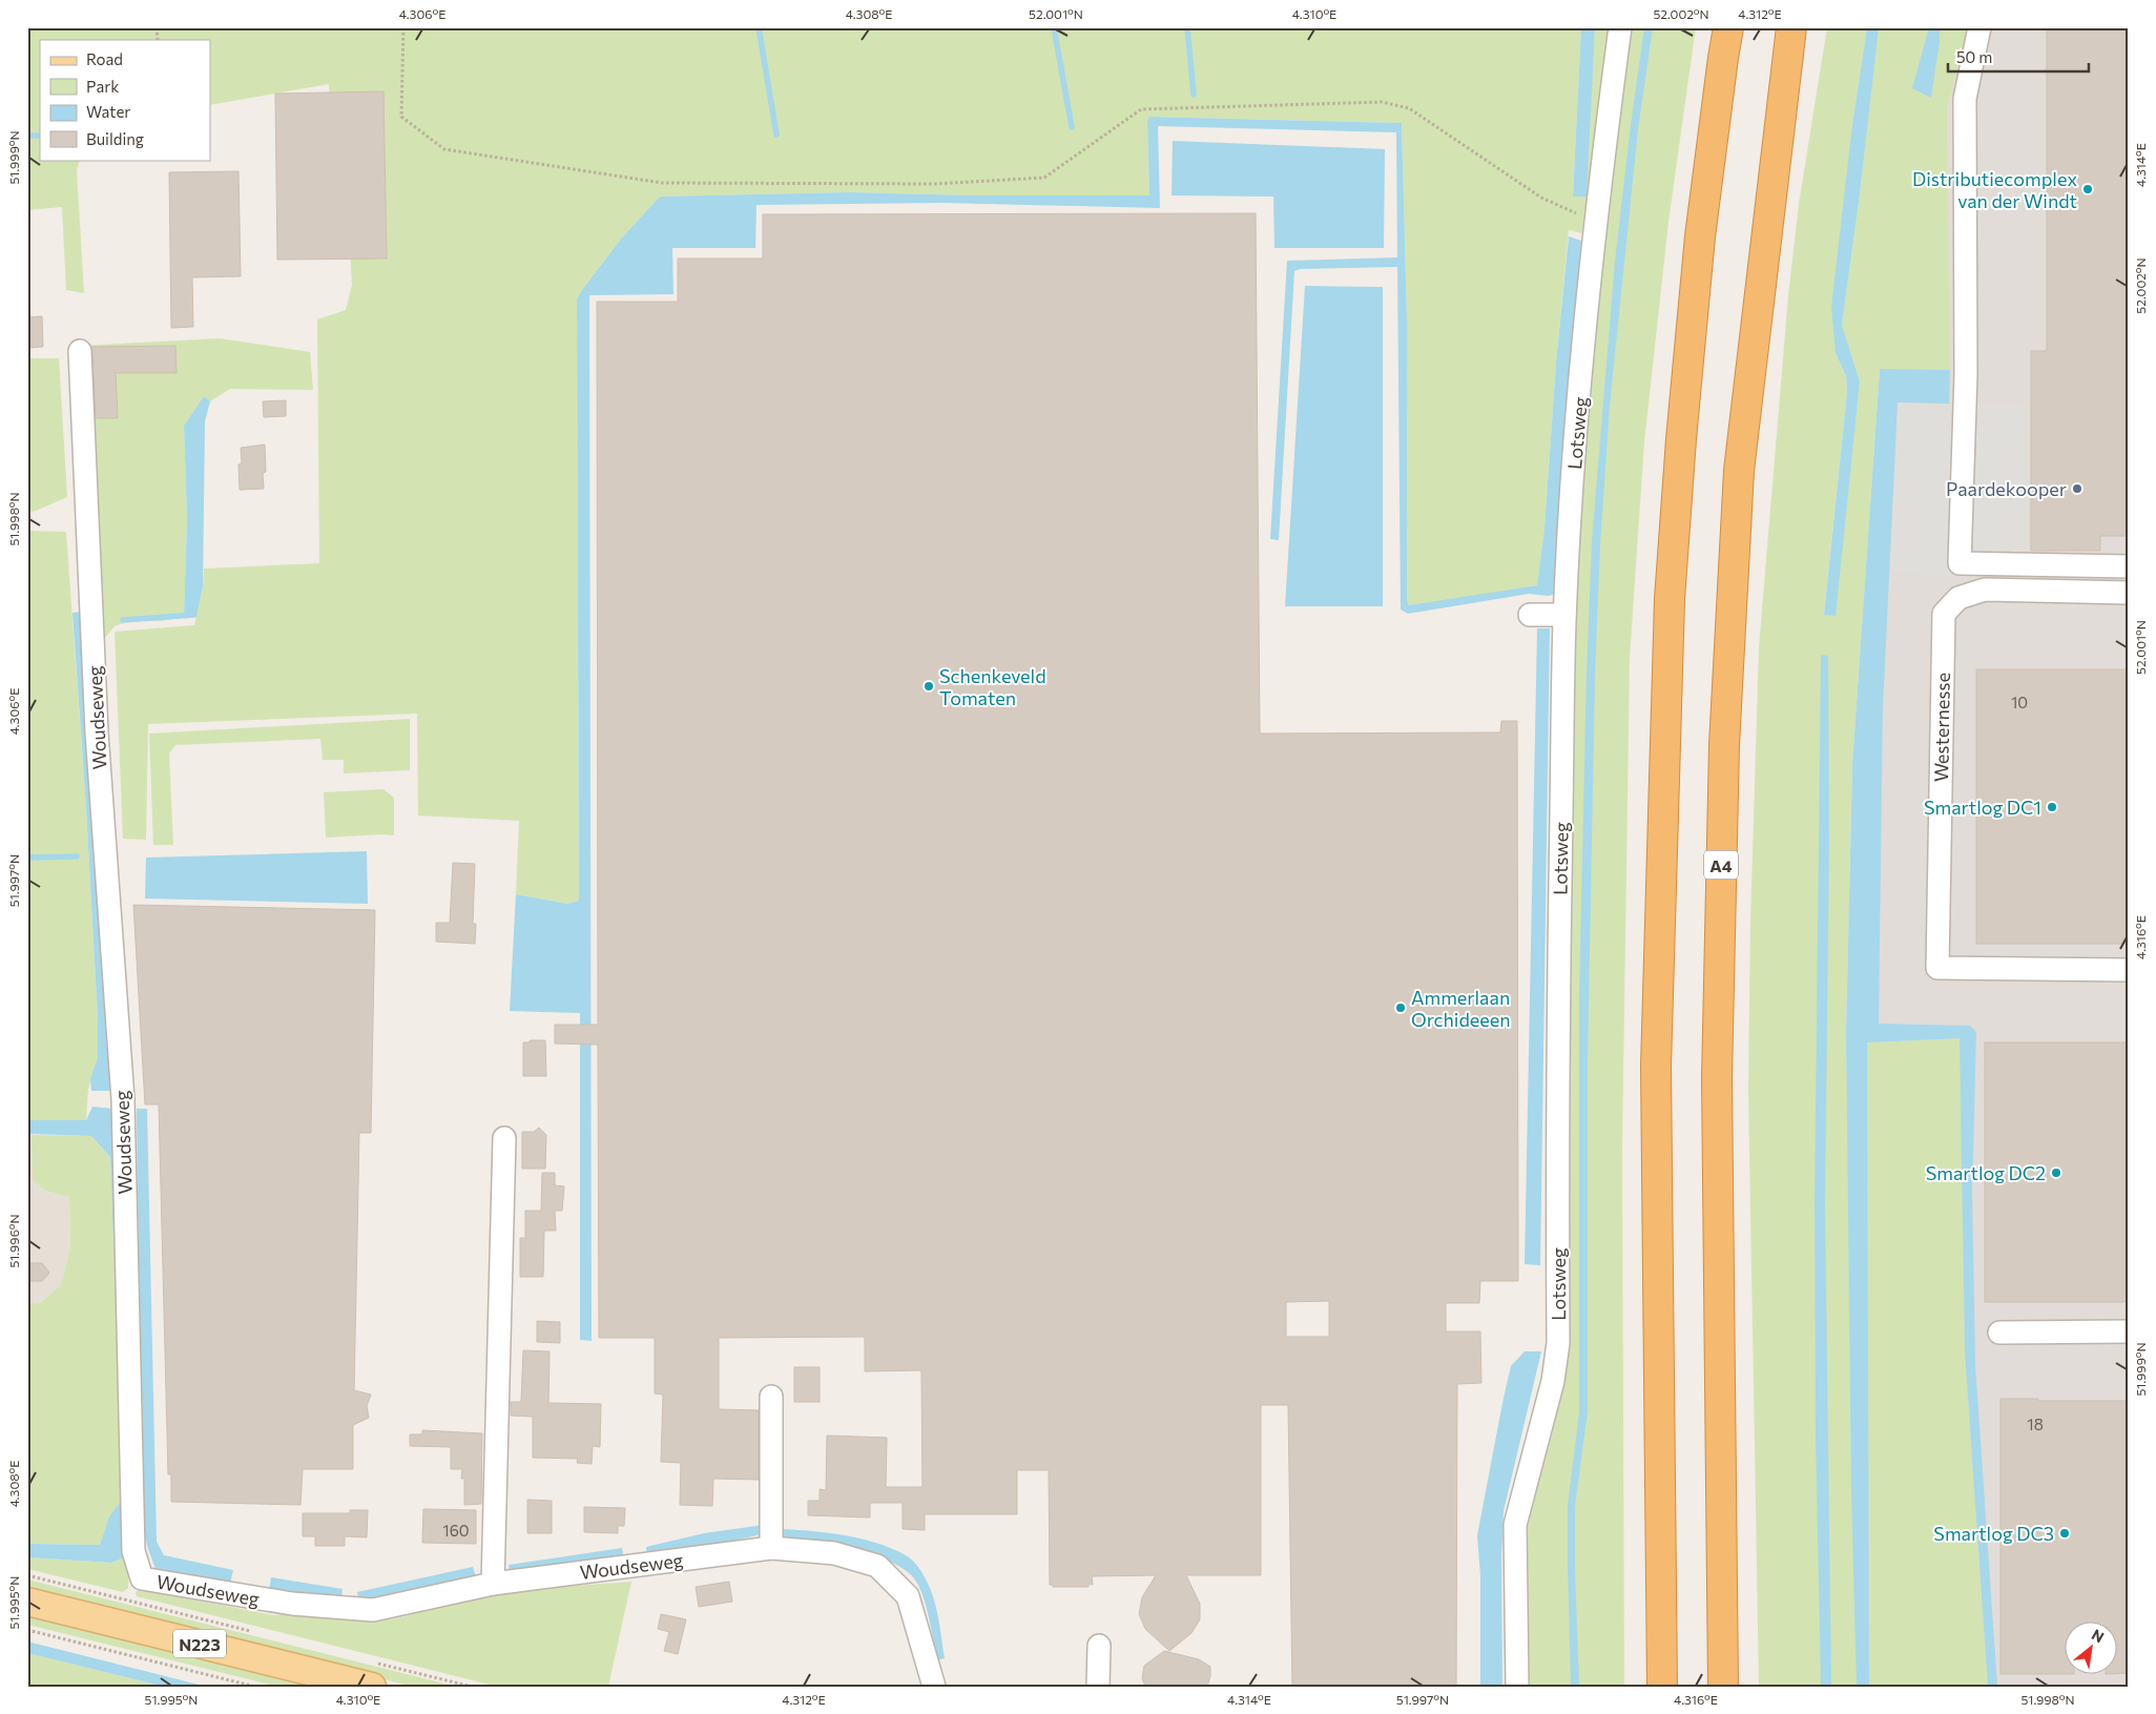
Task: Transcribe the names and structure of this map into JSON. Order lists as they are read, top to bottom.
{
  "streets": {
    "highway": ["A4"],
    "main road": ["N223"],
    "street": ["Lotsweg", "Woudseweg", "Westernesse"]
  },
  "places": [
    "Distributiecomplex van der Windt",
    "Paardekooper",
    "Schenkeveld Tomaten",
    "Smartlog DC1",
    "Ammerlaan Orchideeen",
    "Smartlog DC2",
    "Smartlog DC3"
  ],
  "house_numbers": ["10", "18", "160"],
  "legend": [
    "Road",
    "Park",
    "Water",
    "Building"
  ],
  "scale_bar": "50 m",
  "north": "top right",
  "coordinates": [
    "4.306°E",
    "4.308°E",
    "52.001°N",
    "4.310°E",
    "52.002°N",
    "4.312°E",
    "51.999°N",
    "4.314°E",
    "51.998°N",
    "51.997°N",
    "4.316°E",
    "51.996°N",
    "51.995°N"
  ]
}
